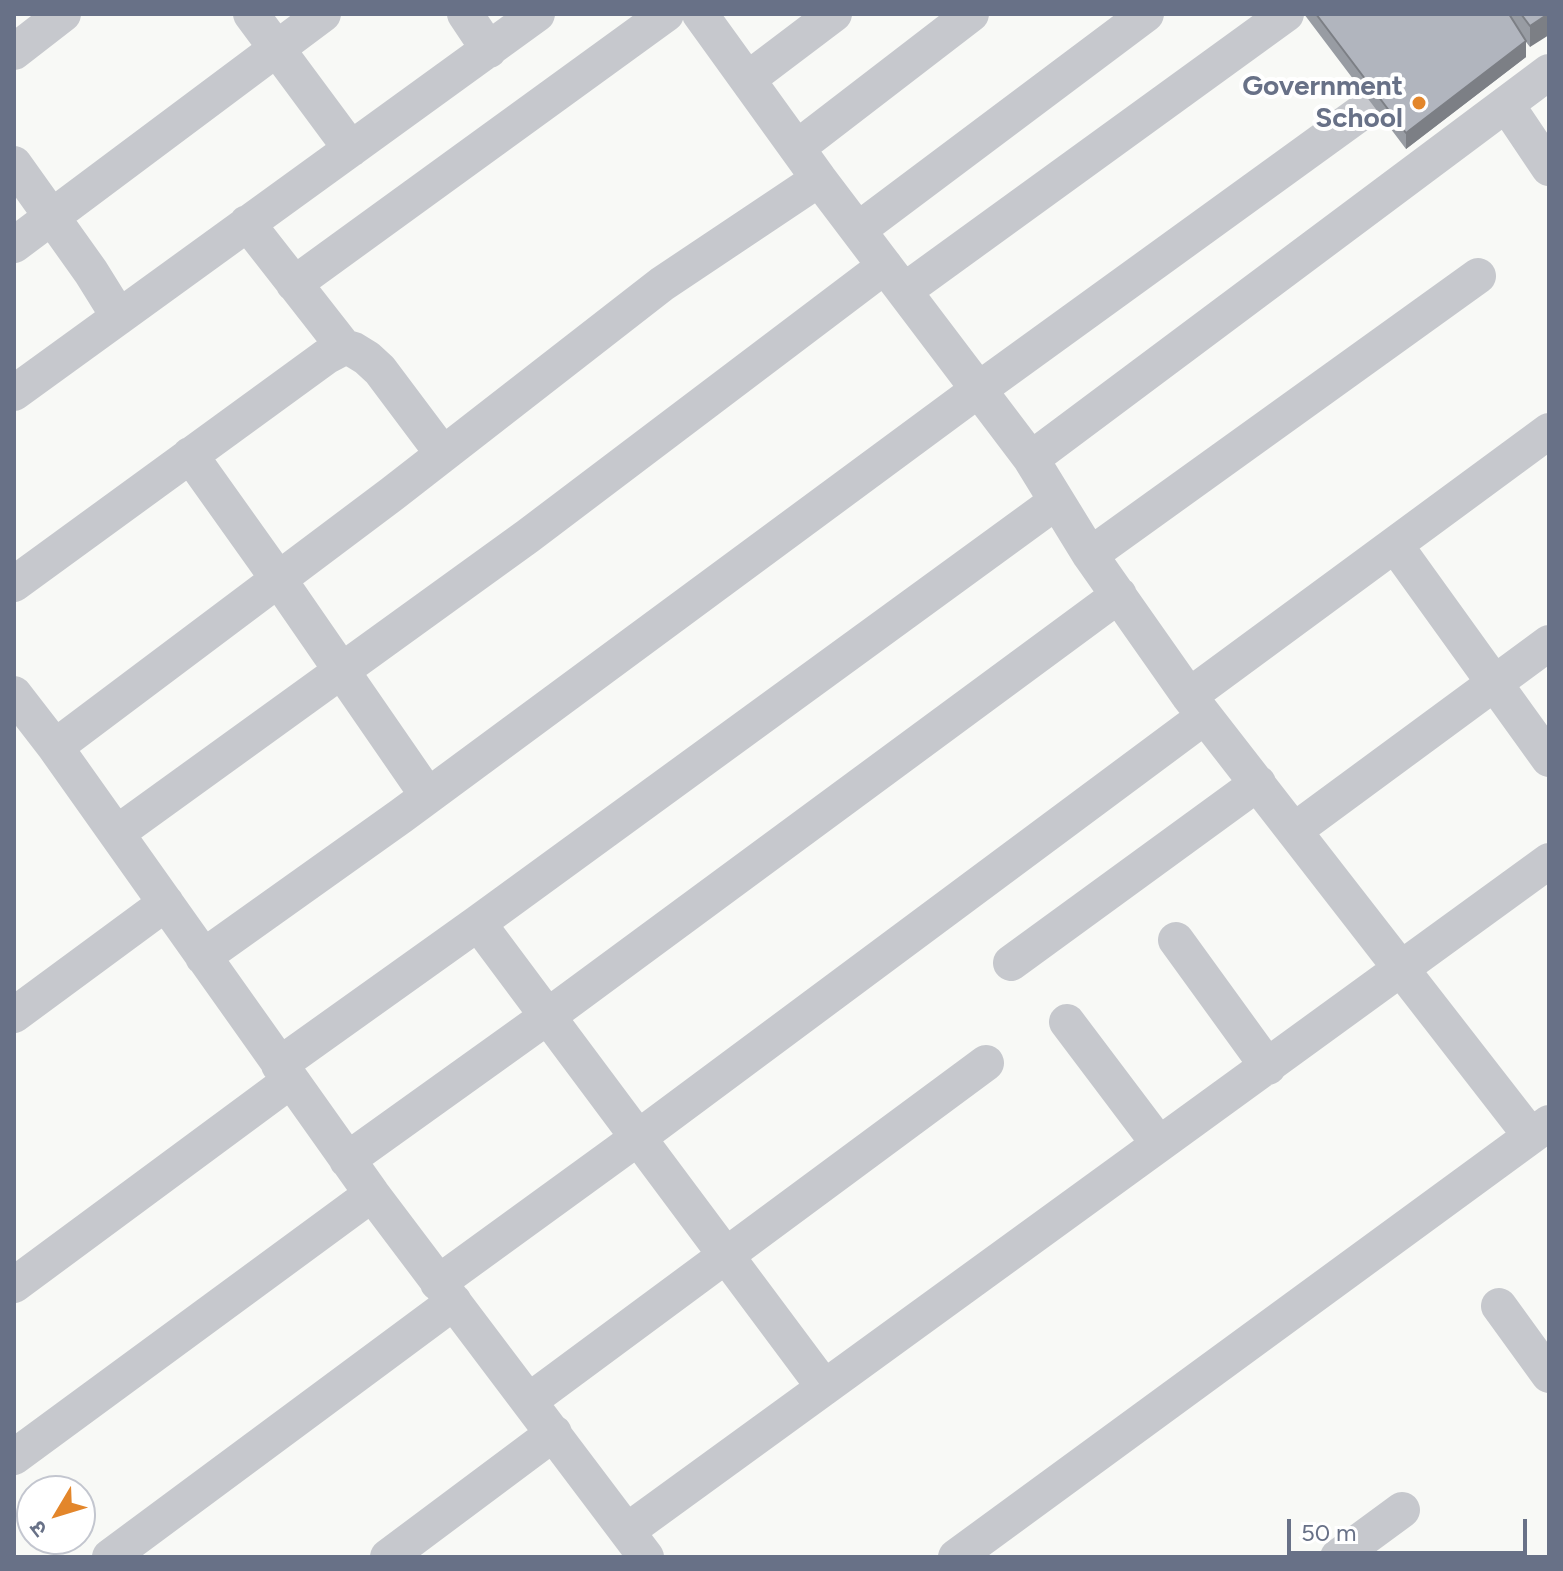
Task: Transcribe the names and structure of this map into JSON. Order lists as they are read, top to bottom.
{
  "places": ["Government School"],
  "scale_bar": "50 m",
  "north": "bottom left"
}
